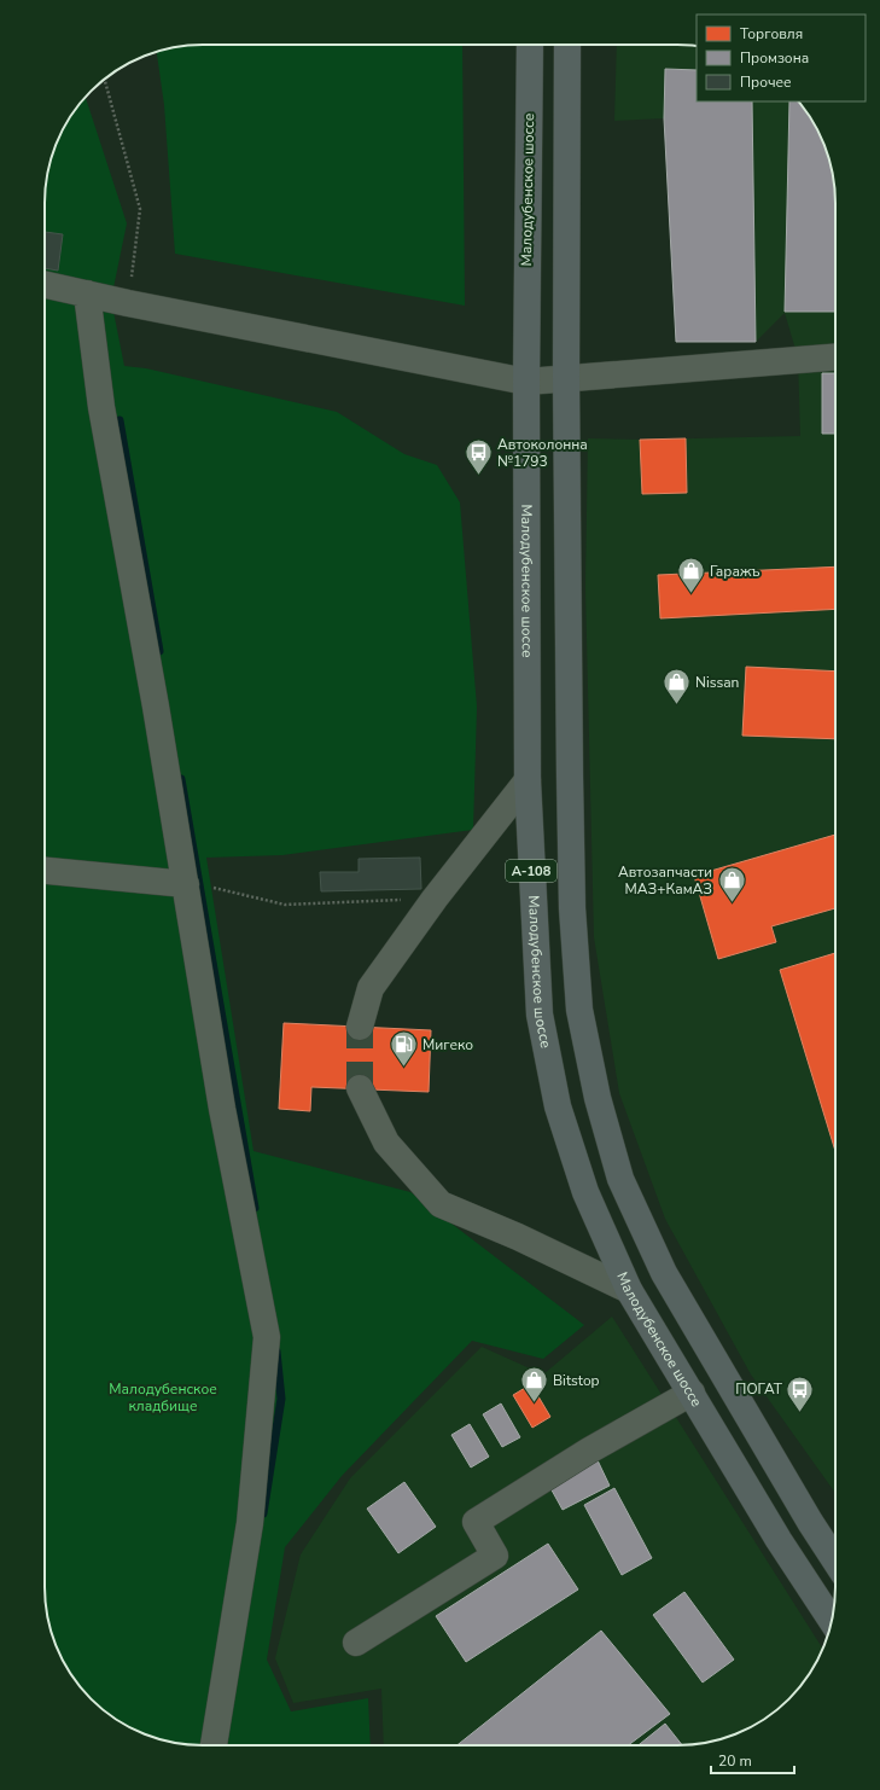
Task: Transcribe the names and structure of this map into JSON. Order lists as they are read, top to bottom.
{
  "streets": {
    "highway": ["Малодубенское шоссе", "А-108"]
  },
  "parks": ["Малодубенское кладбище"],
  "places": {
    "bus stop": ["Автоколонна №1793", "ПОГАТ"],
    "shop": [
      "Гаражъ",
      "Nissan",
      "Автозапчасти МАЗ+КамАЗ",
      "Bitstop"
    ],
    "fuel station": ["Мигеко"]
  },
  "legend": ["Торговля", "Промзона", "Прочее"],
  "scale_bar": "20 m"
}
